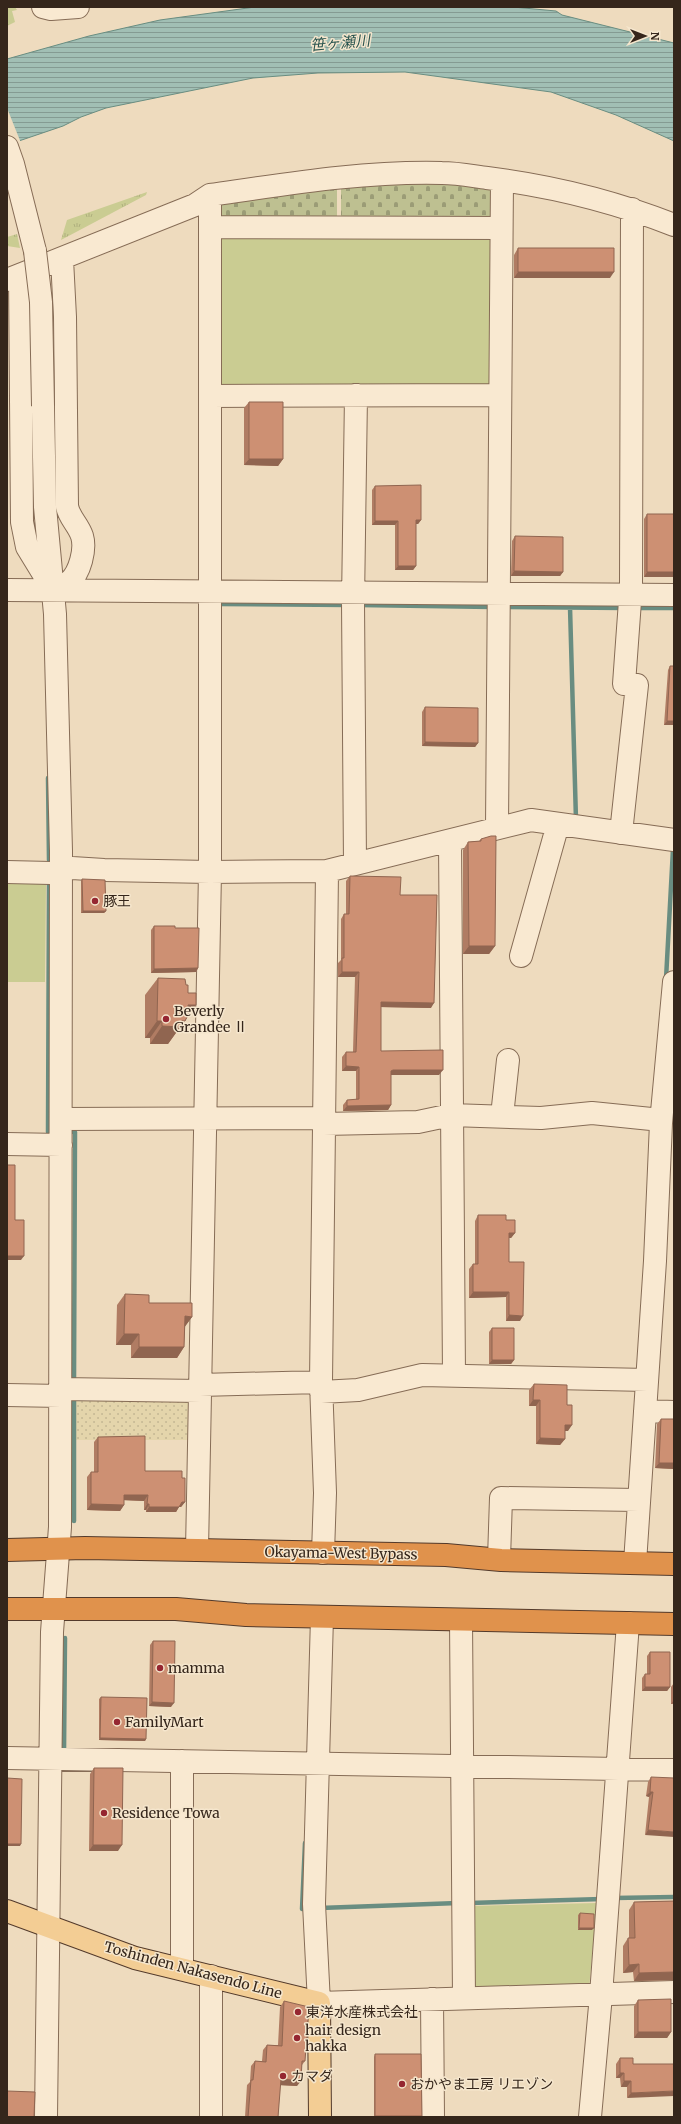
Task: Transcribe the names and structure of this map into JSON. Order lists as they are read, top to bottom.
{
  "streets": {
    "highway": ["Okayama-West Bypass"],
    "main road": ["Toshinden Nakasendo Line"]
  },
  "water": ["笹ヶ瀬川"],
  "places": [
    "豚王",
    "Beverly Grandee Ⅱ",
    "mamma",
    "FamilyMart",
    "Residence Towa",
    "東洋水産株式会社",
    "hair design hakka",
    "カマダ",
    "おかやま工房 リエゾン"
  ],
  "north": "right"
}
